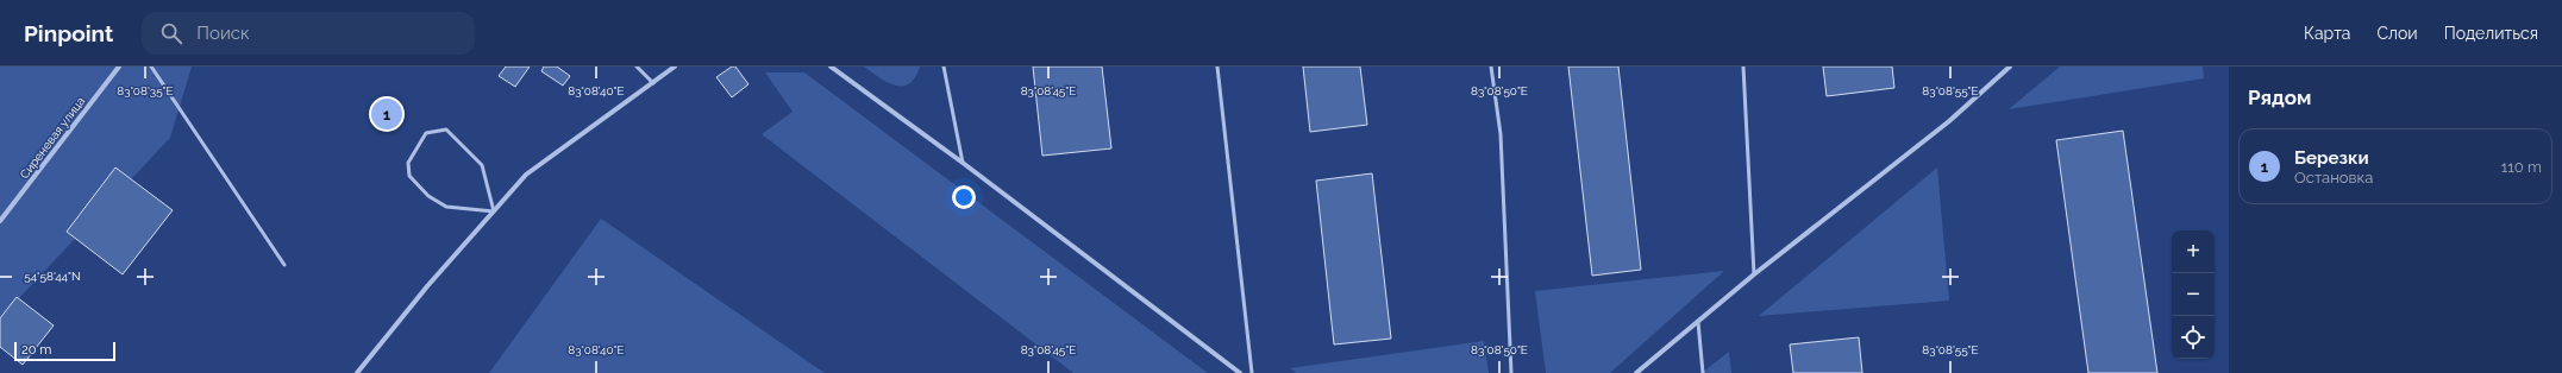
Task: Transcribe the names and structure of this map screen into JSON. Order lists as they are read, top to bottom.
{
  "streets": {
    "street": ["Сиреневая улица"]
  },
  "scale_bar": "20 m",
  "page": {
    "header": "Pinpoint",
    "search": "Поиск",
    "nav": ["Карта", "Слои", "Поделиться"],
    "heading": "Рядом",
    "pins": "1",
    "list": [
      {
        "mark": "1",
        "name": "Березки",
        "note": "Остановка",
        "value": "110 m"
      }
    ],
    "map_buttons": ["+", "−"],
    "scale": "20 m"
  },
  "coordinates": [
    "83°08'35\"E",
    "83°08'40\"E",
    "83°08'45\"E",
    "83°08'50\"E",
    "83°08'55\"E",
    "54°58'44\"N"
  ]
}
